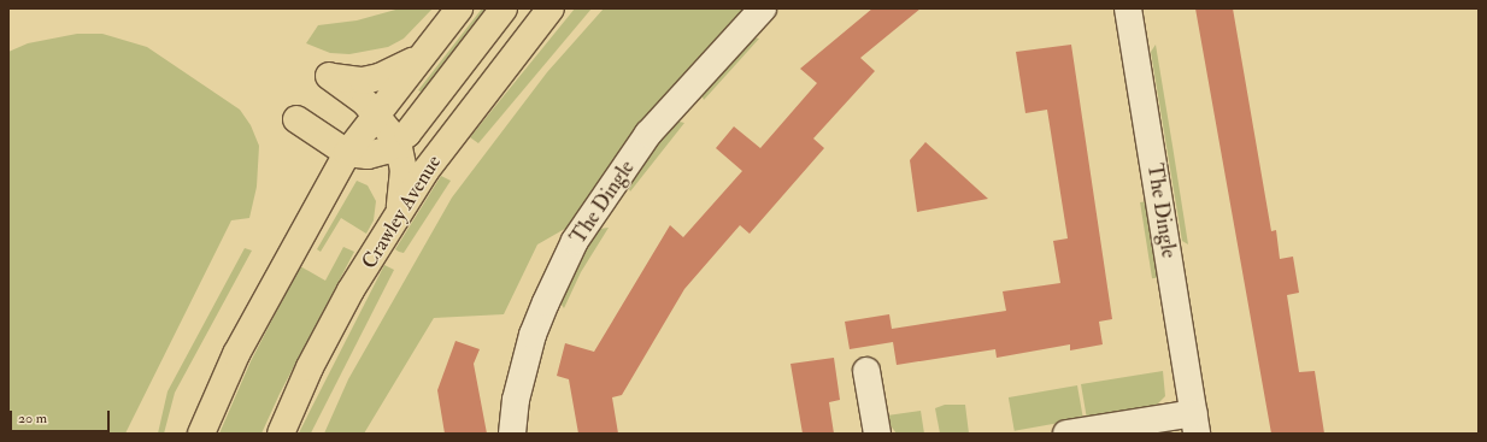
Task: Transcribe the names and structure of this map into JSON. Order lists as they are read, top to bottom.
{
  "streets": {
    "main road": ["Crawley Avenue"],
    "street": ["The Dingle"]
  },
  "scale_bar": "20 m"
}
